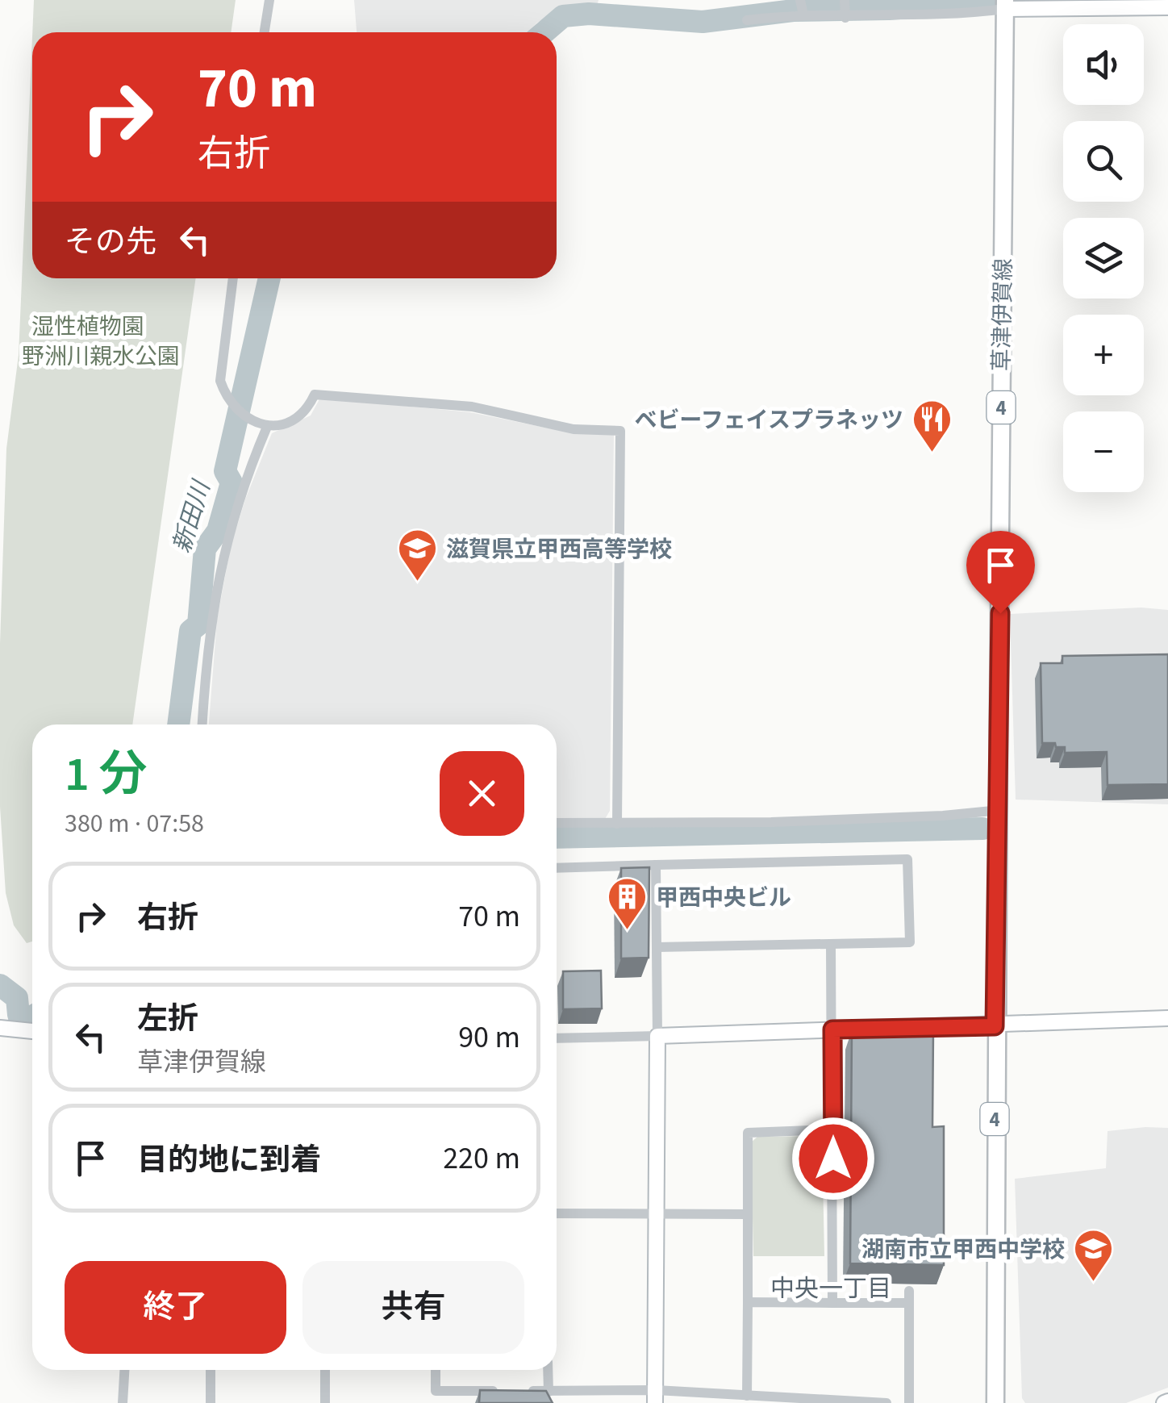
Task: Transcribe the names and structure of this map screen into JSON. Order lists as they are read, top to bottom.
{
  "streets": {
    "main road": ["草津伊賀線", "4"]
  },
  "districts": ["中央一丁目"],
  "water": ["新田川"],
  "parks": ["湿性植物園", "野洲川親水公園"],
  "places": {
    "restaurant": ["ベビーフェイスプラネッツ"],
    "school or university": ["滋賀県立甲西高等学校", "湖南市立甲西中学校"],
    "building": ["甲西中央ビル"]
  },
  "page": {
    "map_buttons": ["+", "−"],
    "turn": ["70 m", "右折"],
    "then": "その先",
    "heading": ["1 分", "380 m · 07:58"],
    "list": [
      {
        "name": "右折",
        "value": "70 m"
      },
      {
        "name": "左折",
        "note": "草津伊賀線",
        "value": "90 m"
      },
      {
        "name": "目的地に到着",
        "value": "220 m"
      }
    ],
    "buttons": ["終了", "共有"]
  }
}
